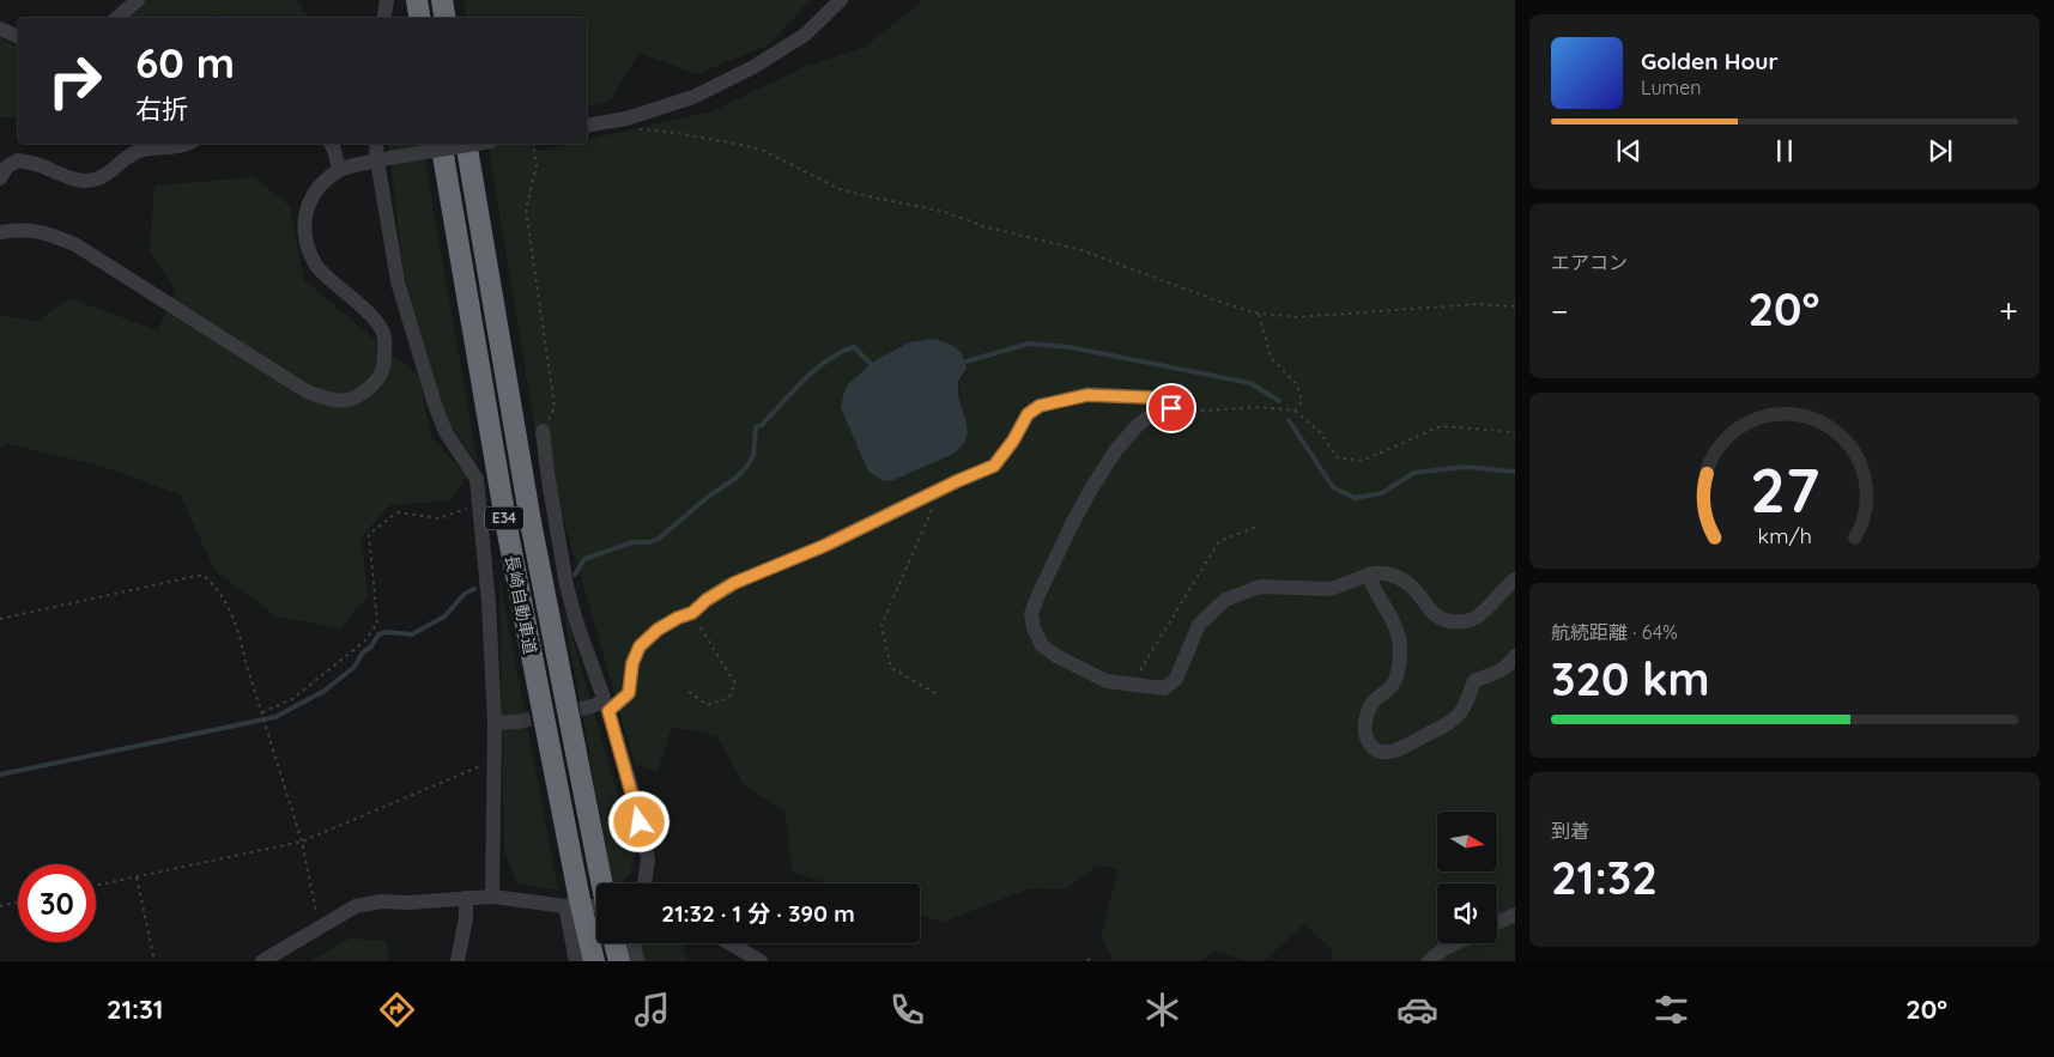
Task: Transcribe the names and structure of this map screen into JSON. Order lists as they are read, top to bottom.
{
  "streets": {
    "highway": ["E34", "長崎自動車道"]
  },
  "north": "right",
  "page": {
    "turn": ["60 m", "右折"],
    "song": ["Golden Hour", "Lumen"],
    "tile": [
      "エアコン",
      ["航続距離 · 64%", "320 km"],
      ["到着", "21:32"]
    ],
    "heat": ["−", "20°", "+"],
    "limit": "30",
    "trip": "21:32 · 1 分 · 390 m",
    "tabs": ["21:31", "20°"],
    "gauge": ["27", "km/h"]
  }
}
